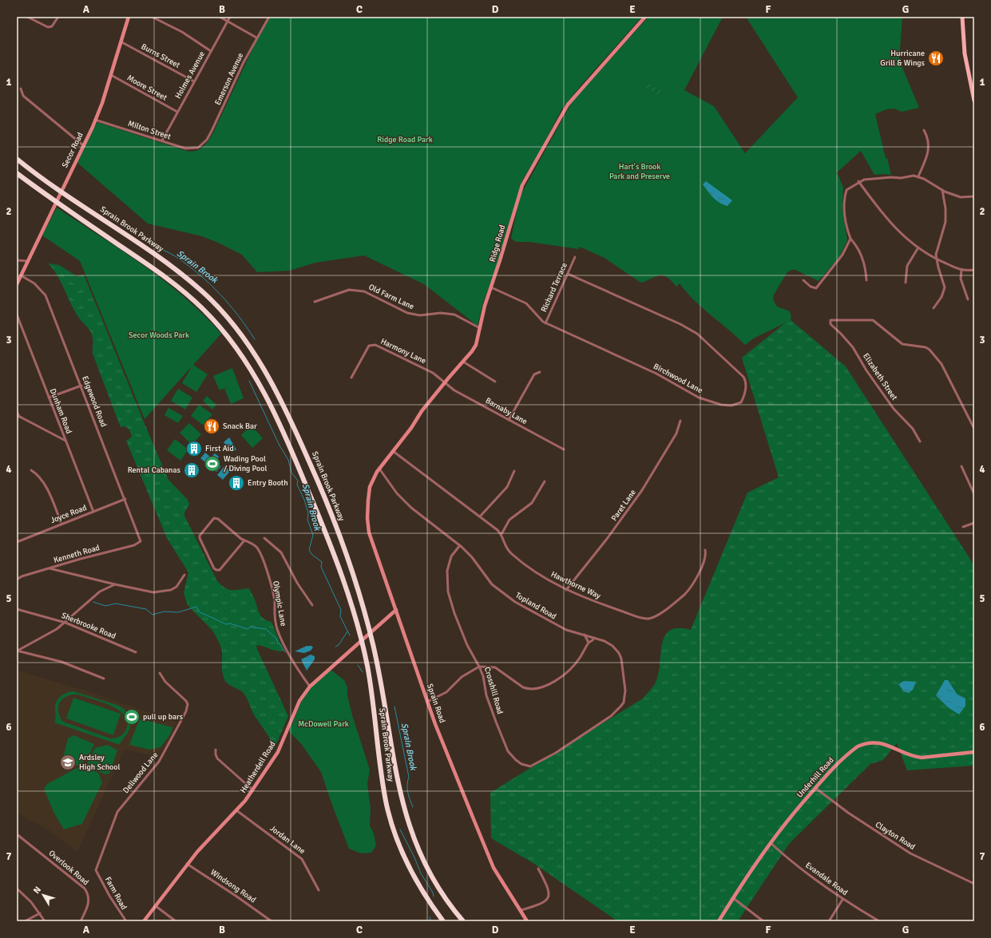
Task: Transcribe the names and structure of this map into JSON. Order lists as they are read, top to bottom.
{
  "streets": {
    "highway": ["Sprain Brook Parkway"],
    "street": [
      "Burns Street",
      "Holmes Avenue",
      "Emerson Avenue",
      "Moore Street",
      "Milton Street",
      "Secor Road",
      "Ridge Road",
      "Richard Terrace",
      "Old Farm Lane",
      "Harmony Lane",
      "Elizabeth Street",
      "Birchwood Lane",
      "Edgewood Road",
      "Dunham Road",
      "Barnaby Lane",
      "Paret Lane",
      "Joyce Road",
      "Kenneth Road",
      "Hawthorne Way",
      "Olympic Lane",
      "Topland Road",
      "Sherbrooke Road",
      "Crosshill Road",
      "Sprain Road",
      "Heatherdell Road",
      "Dellwood Lane",
      "Underhill Road",
      "Clayton Road",
      "Jordan Lane",
      "Overlook Road",
      "Evandale Road",
      "Windsong Road",
      "Farm Road"
    ]
  },
  "crossings": [
    ["Burns Street", "Holmes Avenue"],
    ["Burns Street", "Secor Road"],
    ["Holmes Avenue", "Moore Street"],
    ["Holmes Avenue", "Milton Street"],
    ["Emerson Avenue", "Milton Street"],
    ["Moore Street", "Secor Road"],
    ["Milton Street", "Secor Road"],
    ["Secor Road", "Edgewood Road"],
    ["Ridge Road", "Old Farm Lane"],
    ["Ridge Road", "Harmony Lane"],
    ["Ridge Road", "Birchwood Lane"],
    ["Ridge Road", "Barnaby Lane"],
    ["Ridge Road", "Topland Road"],
    ["Ridge Road", "Sprain Road"],
    ["Richard Terrace", "Birchwood Lane"],
    ["Harmony Lane", "Barnaby Lane"],
    ["Edgewood Road", "Joyce Road"],
    ["Edgewood Road", "Kenneth Road"],
    ["Dunham Road", "Joyce Road"],
    ["Paret Lane", "Hawthorne Way"],
    ["Olympic Lane", "Heatherdell Road"],
    ["Topland Road", "Crosshill Road"],
    ["Sprain Road", "Heatherdell Road"],
    ["Heatherdell Road", "Jordan Lane"],
    ["Heatherdell Road", "Windsong Road"],
    ["Dellwood Lane", "Farm Road"],
    ["Underhill Road", "Clayton Road"],
    ["Underhill Road", "Evandale Road"]
  ],
  "water": ["Sprain Brook"],
  "parks": [
    "Ridge Road Park",
    "Hart's Brook Park and Preserve",
    "Secor Woods Park",
    "McDowell Park"
  ],
  "places": {
    "restaurant": ["Hurricane Grill & Wings", "Snack Bar"],
    "building": ["First Aid", "Rental Cabanas", "Entry Booth"],
    "sports": ["Wading Pool / Diving Pool", "pull up bars"],
    "school or university": ["Ardsley High School"]
  },
  "north": "top left",
  "grid": {
    "columns": [
      "A",
      "B",
      "C",
      "D",
      "E",
      "F",
      "G"
    ],
    "rows": [
      "1",
      "2",
      "3",
      "4",
      "5",
      "6",
      "7"
    ]
  }
}
